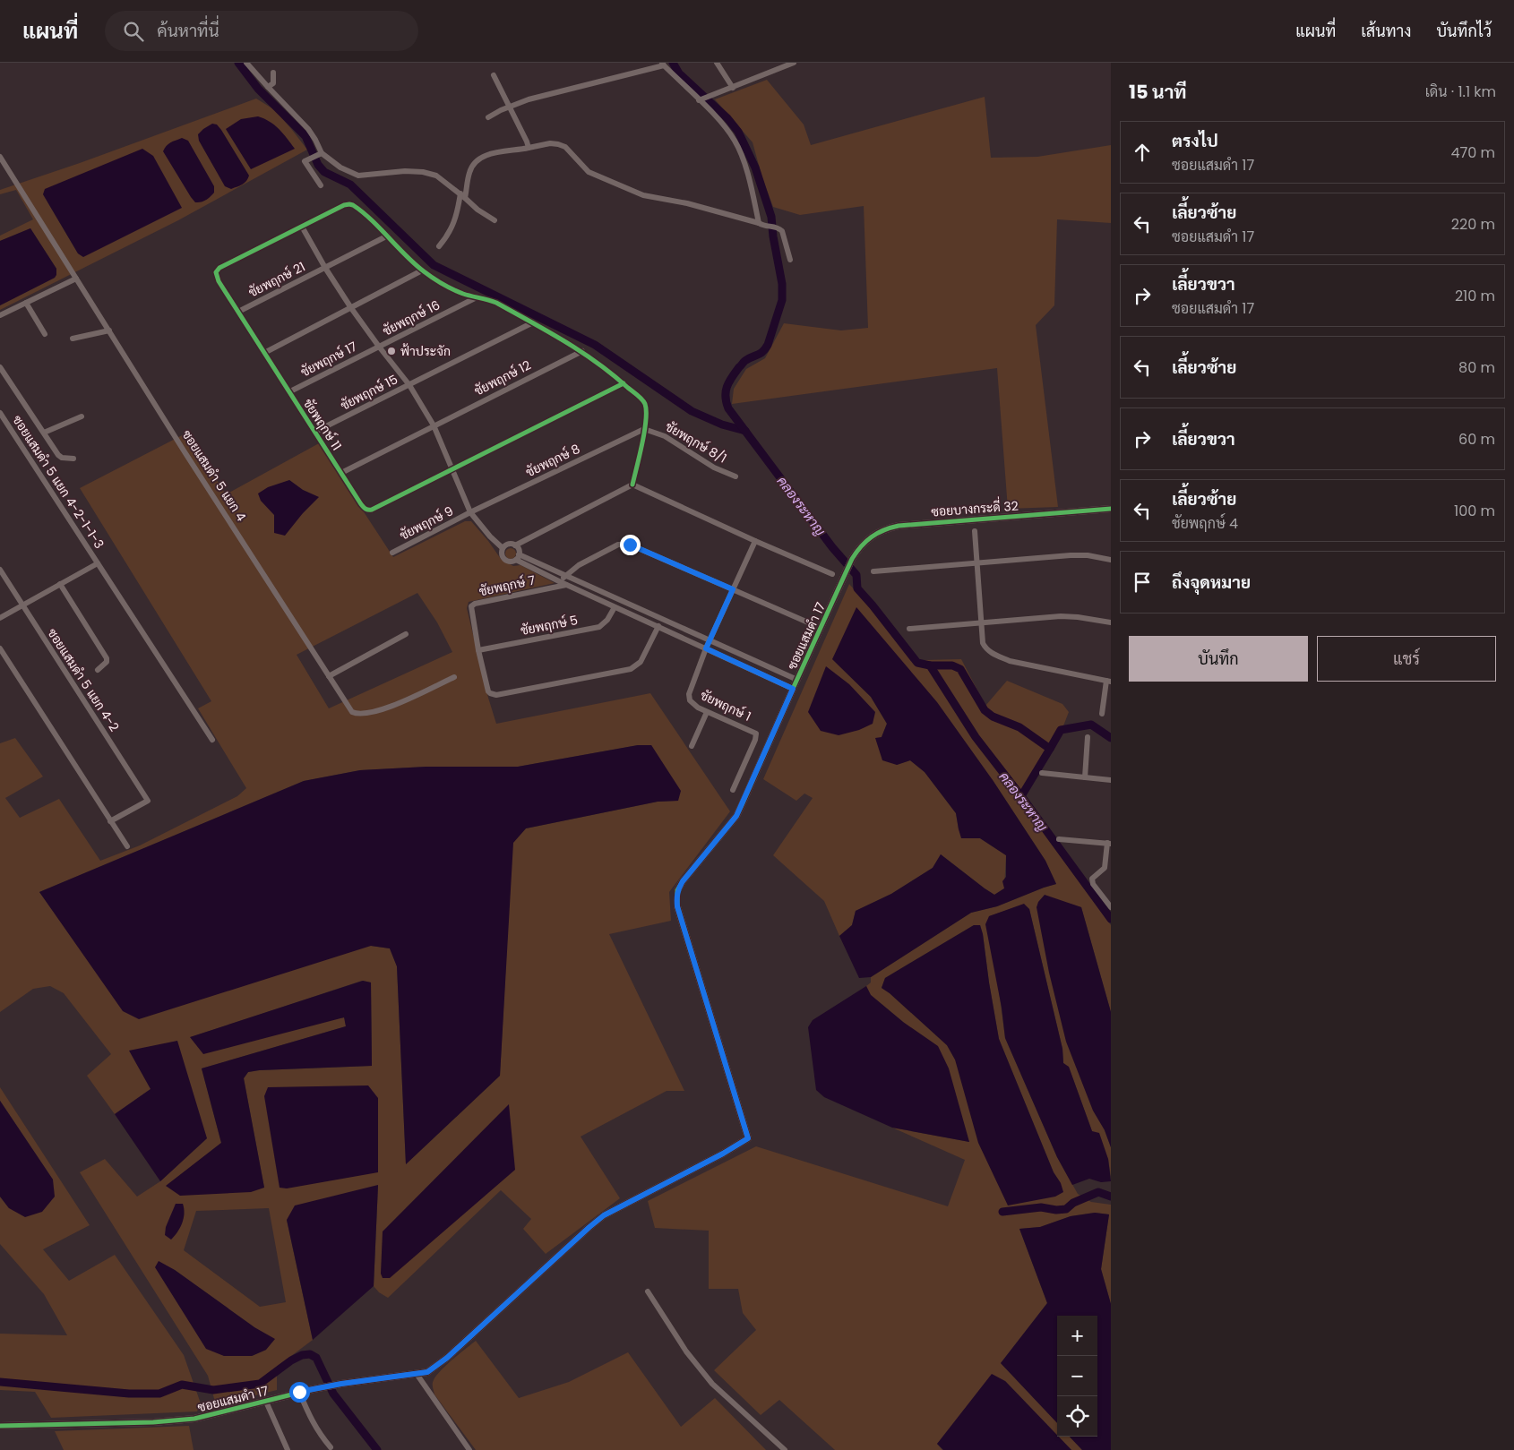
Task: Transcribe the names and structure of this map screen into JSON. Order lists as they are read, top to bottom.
{
  "streets": {
    "street": [
      "ชัยพฤกษ์ 21",
      "ชัยพฤกษ์ 16",
      "ชัยพฤกษ์ 17",
      "ชัยพฤกษ์ 12",
      "ชัยพฤกษ์ 15",
      "ชัยพฤกษ์ 11",
      "ชัยพฤกษ์ 8/1",
      "ชัยพฤกษ์ 8",
      "ซอยแสมดำ 5 แยก 4",
      "ซอยแสมดำ 5 แยก 4-2-1-1-3",
      "ซอยบางกระดี่ 32",
      "ชัยพฤกษ์ 9",
      "ชัยพฤกษ์ 7",
      "ชัยพฤกษ์ 5",
      "ซอยแสมดำ 17",
      "ซอยแสมดำ 5 แยก 4-2",
      "ชัยพฤกษ์ 1"
    ]
  },
  "crossings": [
    ["ชัยพฤกษ์ 21", "ชัยพฤกษ์ 11"],
    ["ชัยพฤกษ์ 16", "ชัยพฤกษ์ 17"],
    ["ชัยพฤกษ์ 17", "ชัยพฤกษ์ 11"],
    ["ชัยพฤกษ์ 12", "ชัยพฤกษ์ 11"],
    ["ชัยพฤกษ์ 15", "ชัยพฤกษ์ 11"],
    ["ชัยพฤกษ์ 8/1", "ชัยพฤกษ์ 8"],
    ["ชัยพฤกษ์ 8", "ชัยพฤกษ์ 9"],
    ["ซอยบางกระดี่ 32", "ซอยแสมดำ 17"],
    ["ชัยพฤกษ์ 7", "ชัยพฤกษ์ 5"]
  ],
  "water": ["คลองระหาญ"],
  "places": ["ฟ้าประจัก"],
  "page": {
    "header": "แผนที่",
    "search": "ค้นหาที่นี่",
    "nav": ["แผนที่", "เส้นทาง", "บันทึกไว้"],
    "heading": ["15 นาที", "เดิน · 1.1 km"],
    "list": [
      ["ตรงไป", "ซอยแสมดำ 17", "470 m"],
      ["เลี้ยวซ้าย", "ซอยแสมดำ 17", "220 m"],
      ["เลี้ยวขวา", "ซอยแสมดำ 17", "210 m"],
      ["เลี้ยวซ้าย", "80 m"],
      ["เลี้ยวขวา", "60 m"],
      ["เลี้ยวซ้าย", "ชัยพฤกษ์ 4", "100 m"],
      "ถึงจุดหมาย"
    ],
    "buttons": ["บันทึก", "แชร์"],
    "map_buttons": ["+", "−"]
  }
}
